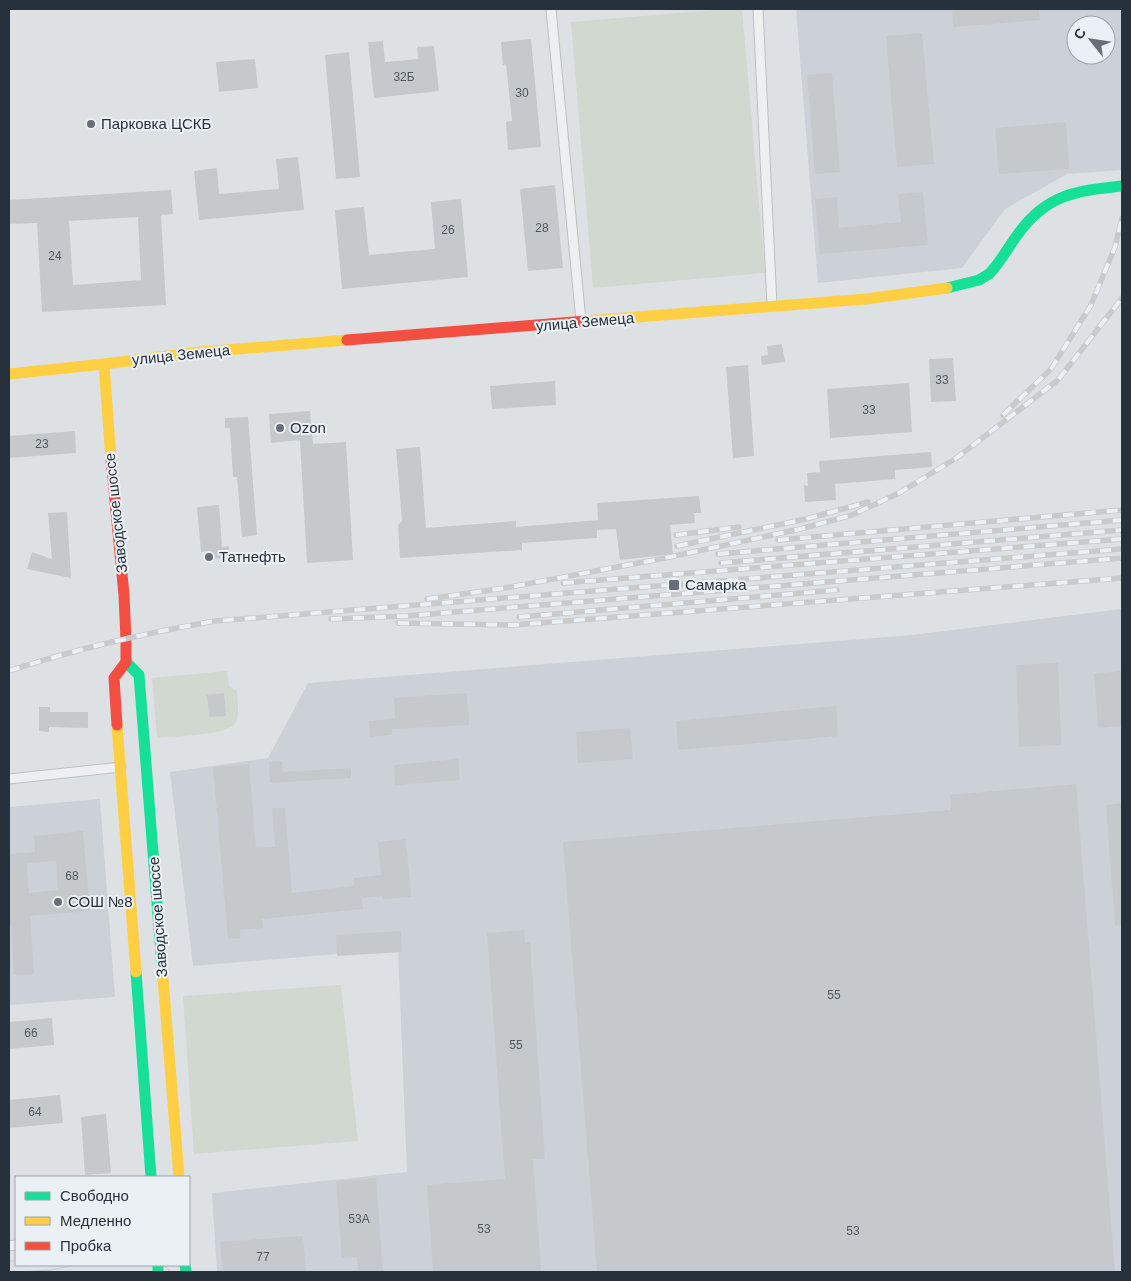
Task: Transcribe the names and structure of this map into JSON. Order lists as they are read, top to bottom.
{
  "streets": {
    "main road": ["улица Земеца", "Заводское шоссе"]
  },
  "crossings": [
    ["улица Земеца", "Заводское шоссе"]
  ],
  "places": {
    "other": [
      "Парковка ЦСКБ",
      "Ozon",
      "Татнефть",
      "СОШ №8"
    ],
    "transit": ["Самарка"]
  },
  "house_numbers": [
    "32Б",
    "30",
    "28",
    "26",
    "24",
    "33",
    "33",
    "23",
    "68",
    "55",
    "66",
    "55",
    "64",
    "53А",
    "53",
    "53",
    "77"
  ],
  "legend": ["Свободно", "Медленно", "Пробка"],
  "north": "top left"
}
